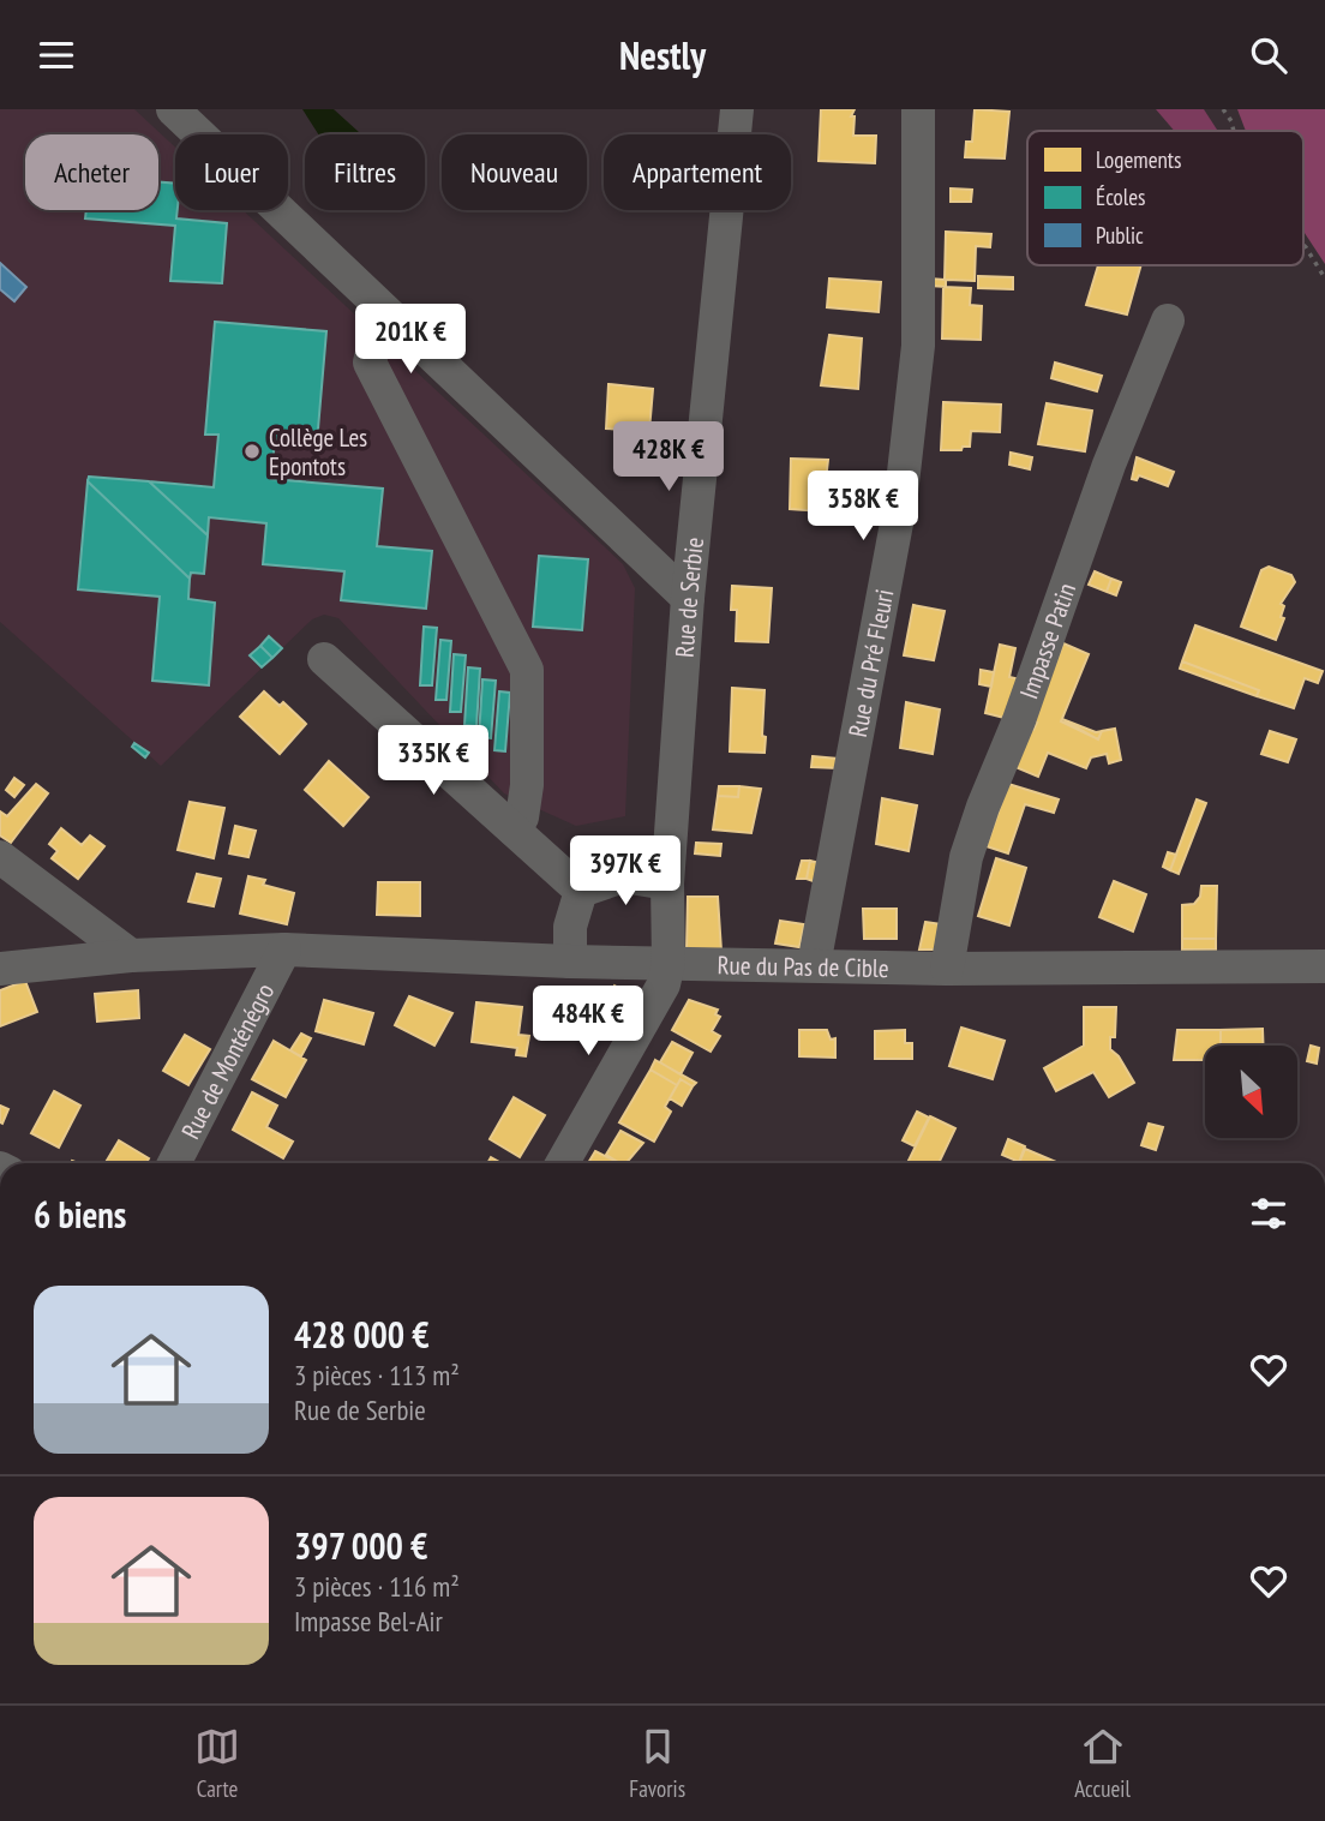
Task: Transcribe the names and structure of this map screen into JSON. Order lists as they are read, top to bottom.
{
  "streets": {
    "street": [
      "Rue de Serbie",
      "Impasse Patin",
      "Rue du Pré Fleuri",
      "Rue du Pas de Cible",
      "Rue de Monténégro"
    ]
  },
  "crossings": [
    ["Rue de Serbie", "Rue du Pas de Cible"],
    ["Impasse Patin", "Rue du Pas de Cible"],
    ["Rue du Pré Fleuri", "Rue du Pas de Cible"],
    ["Rue du Pas de Cible", "Rue de Monténégro"]
  ],
  "places": ["Collège Les Epontots"],
  "legend": ["Logements", "Écoles", "Public"],
  "north": "bottom right",
  "page": {
    "header": "Nestly",
    "chip": [
      "Acheter",
      "Louer",
      "Filtres",
      "Nouveau",
      "Appartement"
    ],
    "price": [
      "201K €",
      "428K €",
      "358K €",
      "335K €",
      "397K €",
      "484K €"
    ],
    "heading": "6 biens",
    "list": [
      {
        "name": "428 000 €",
        "note": "3 pièces · 113 m² · Rue de Serbie"
      },
      {
        "name": "397 000 €",
        "note": "3 pièces · 116 m² · Impasse Bel-Air"
      }
    ],
    "tabs": ["Carte", "Favoris", "Accueil"]
  }
}
